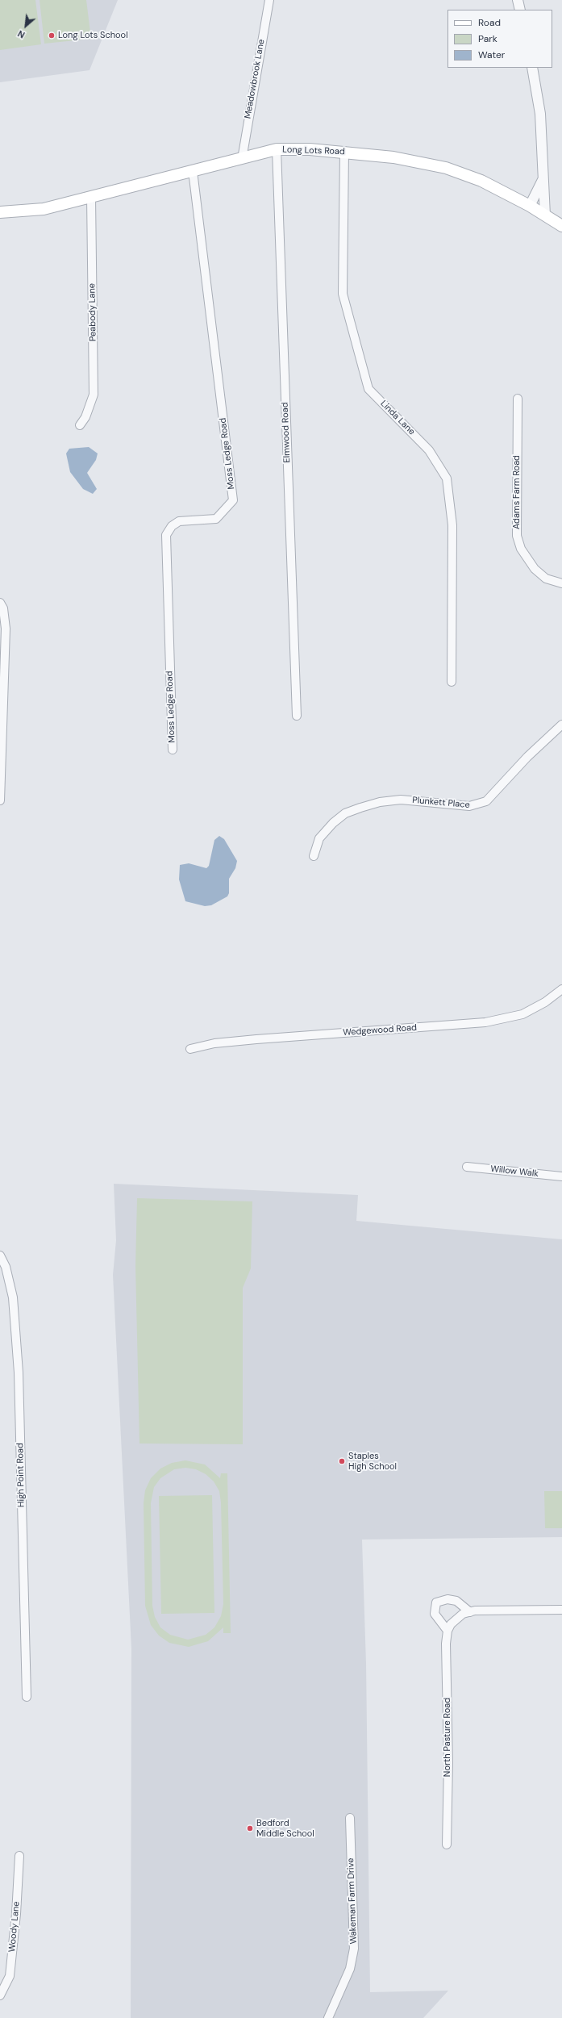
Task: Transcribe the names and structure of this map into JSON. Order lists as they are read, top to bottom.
{
  "streets": {
    "main road": ["Long Lots Road"],
    "street": [
      "Meadowbrook Lane",
      "Peabody Lane",
      "Linda Lane",
      "Elmwood Road",
      "Moss Ledge Road",
      "Adams Farm Road",
      "Plunkett Place",
      "Wedgewood Road",
      "Willow Walk",
      "High Point Road",
      "North Pasture Road",
      "Wakeman Farm Drive",
      "Woody Lane"
    ]
  },
  "crossings": [
    ["Meadowbrook Lane", "Long Lots Road"],
    ["Long Lots Road", "Peabody Lane"],
    ["Long Lots Road", "Linda Lane"],
    ["Long Lots Road", "Elmwood Road"],
    ["Long Lots Road", "Moss Ledge Road"]
  ],
  "places": ["Long Lots School", "Staples High School", "Bedford Middle School"],
  "legend": ["Road", "Park", "Water"],
  "north": "bottom left"
}
